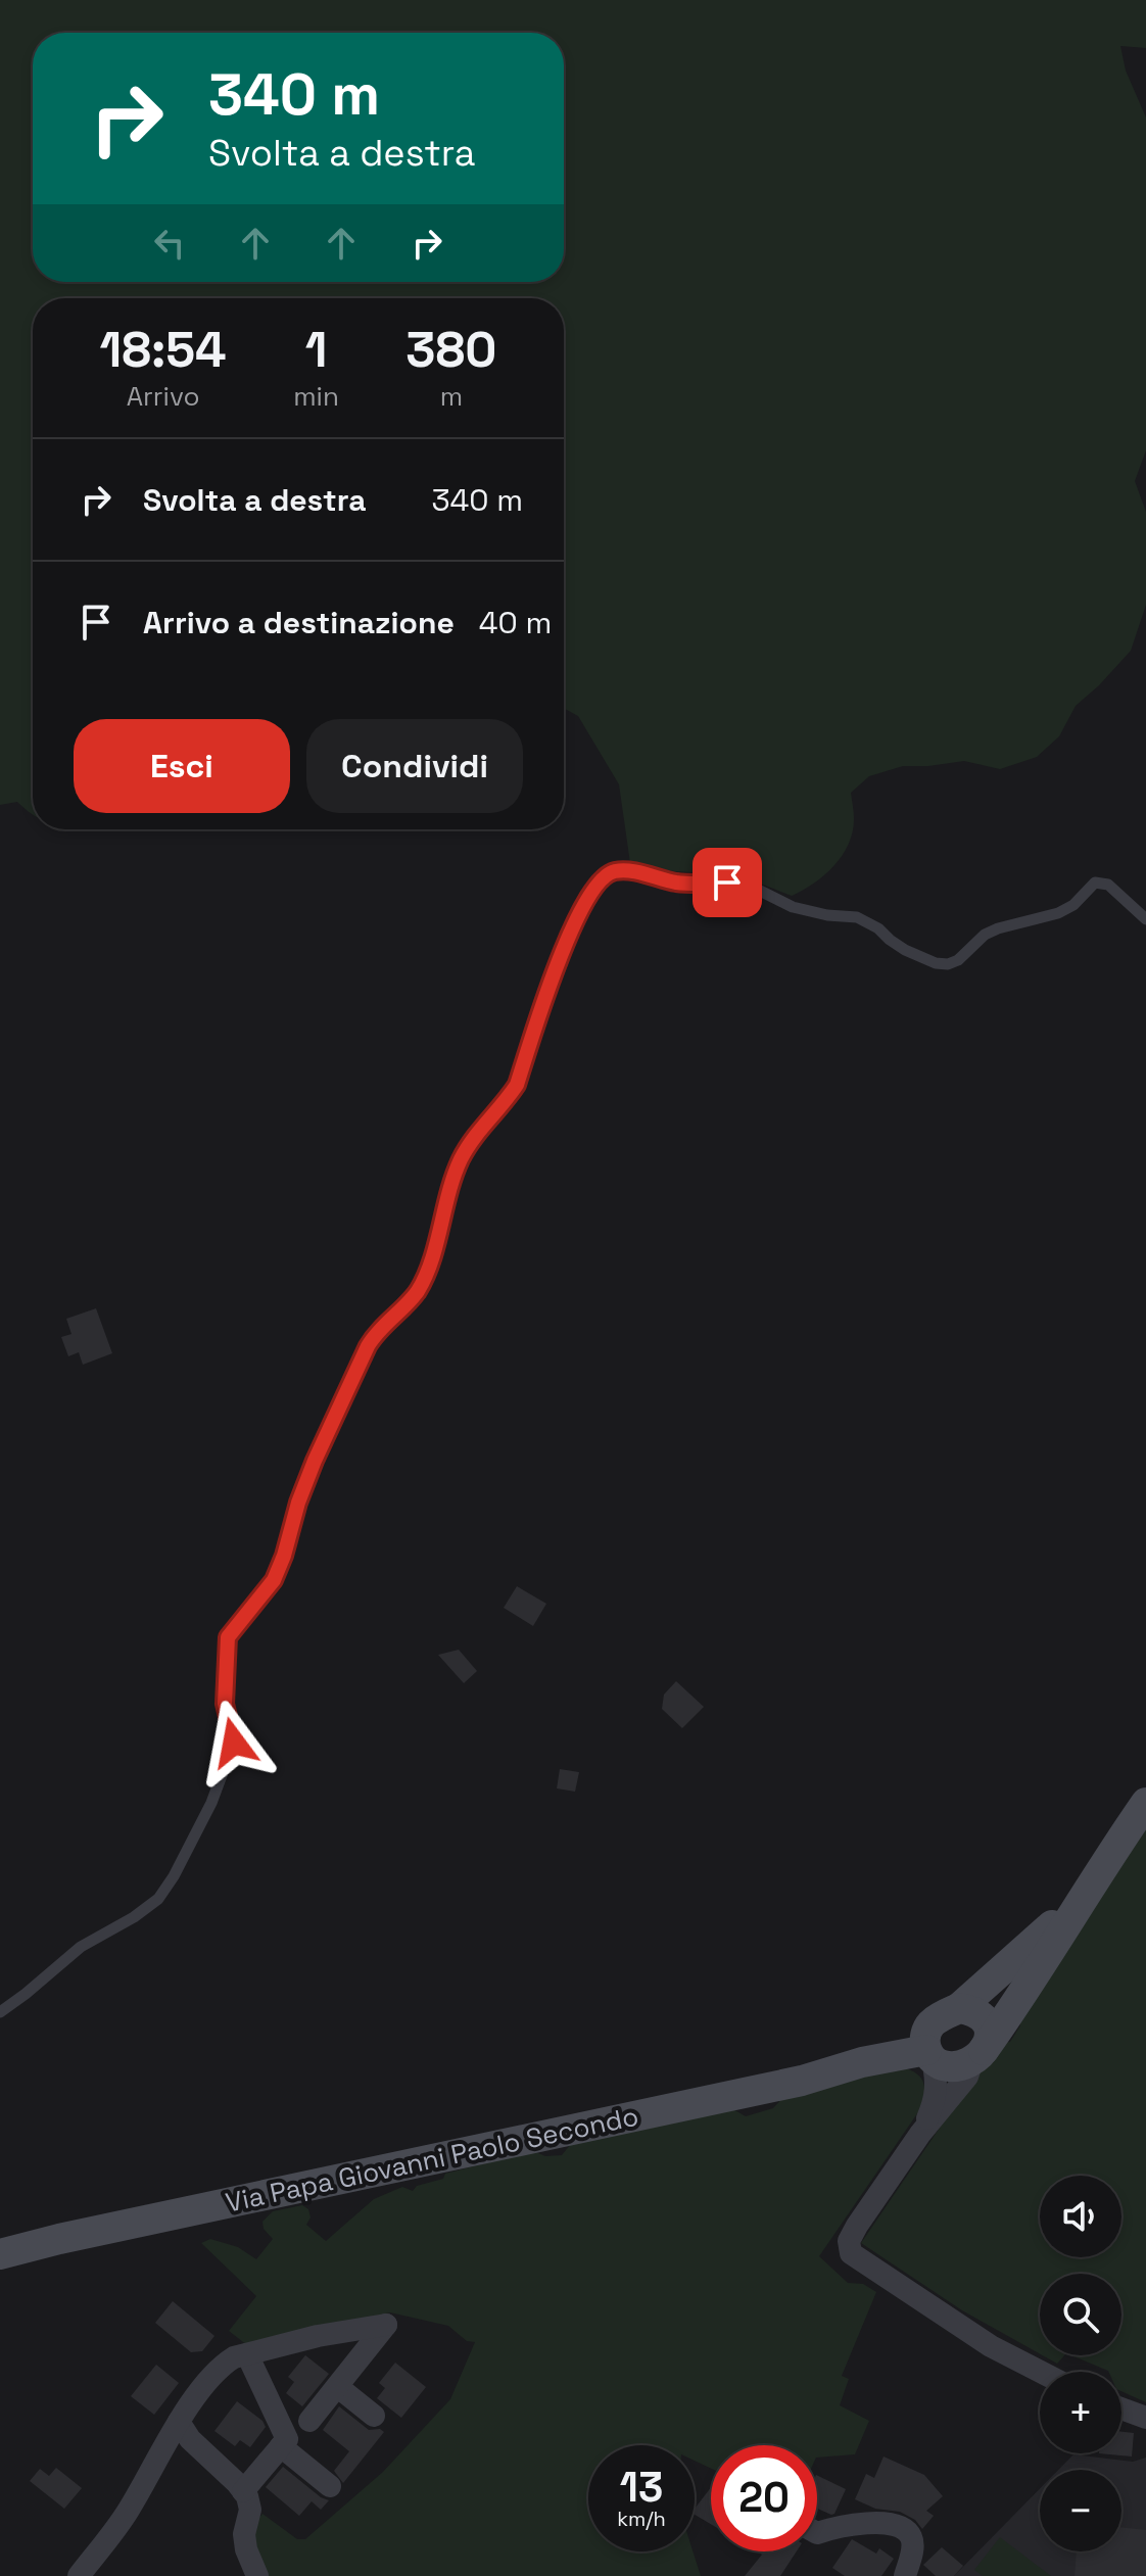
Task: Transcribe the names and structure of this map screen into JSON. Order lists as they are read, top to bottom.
{
  "streets": {
    "main road": ["Via Papa Giovanni Paolo Secondo"]
  },
  "page": {
    "turn": ["340 m", "Svolta a destra"],
    "eta": [
      "18:54",
      "Arrivo",
      "1",
      "min",
      "380",
      "m"
    ],
    "list": [
      {
        "name": "Svolta a destra",
        "value": "340 m"
      },
      {
        "name": "Arrivo a destinazione",
        "value": "40 m"
      }
    ],
    "buttons": ["Esci", "Condividi"],
    "map_buttons": ["+", "−"],
    "speed": "13 km/h",
    "limit": "20"
  }
}
